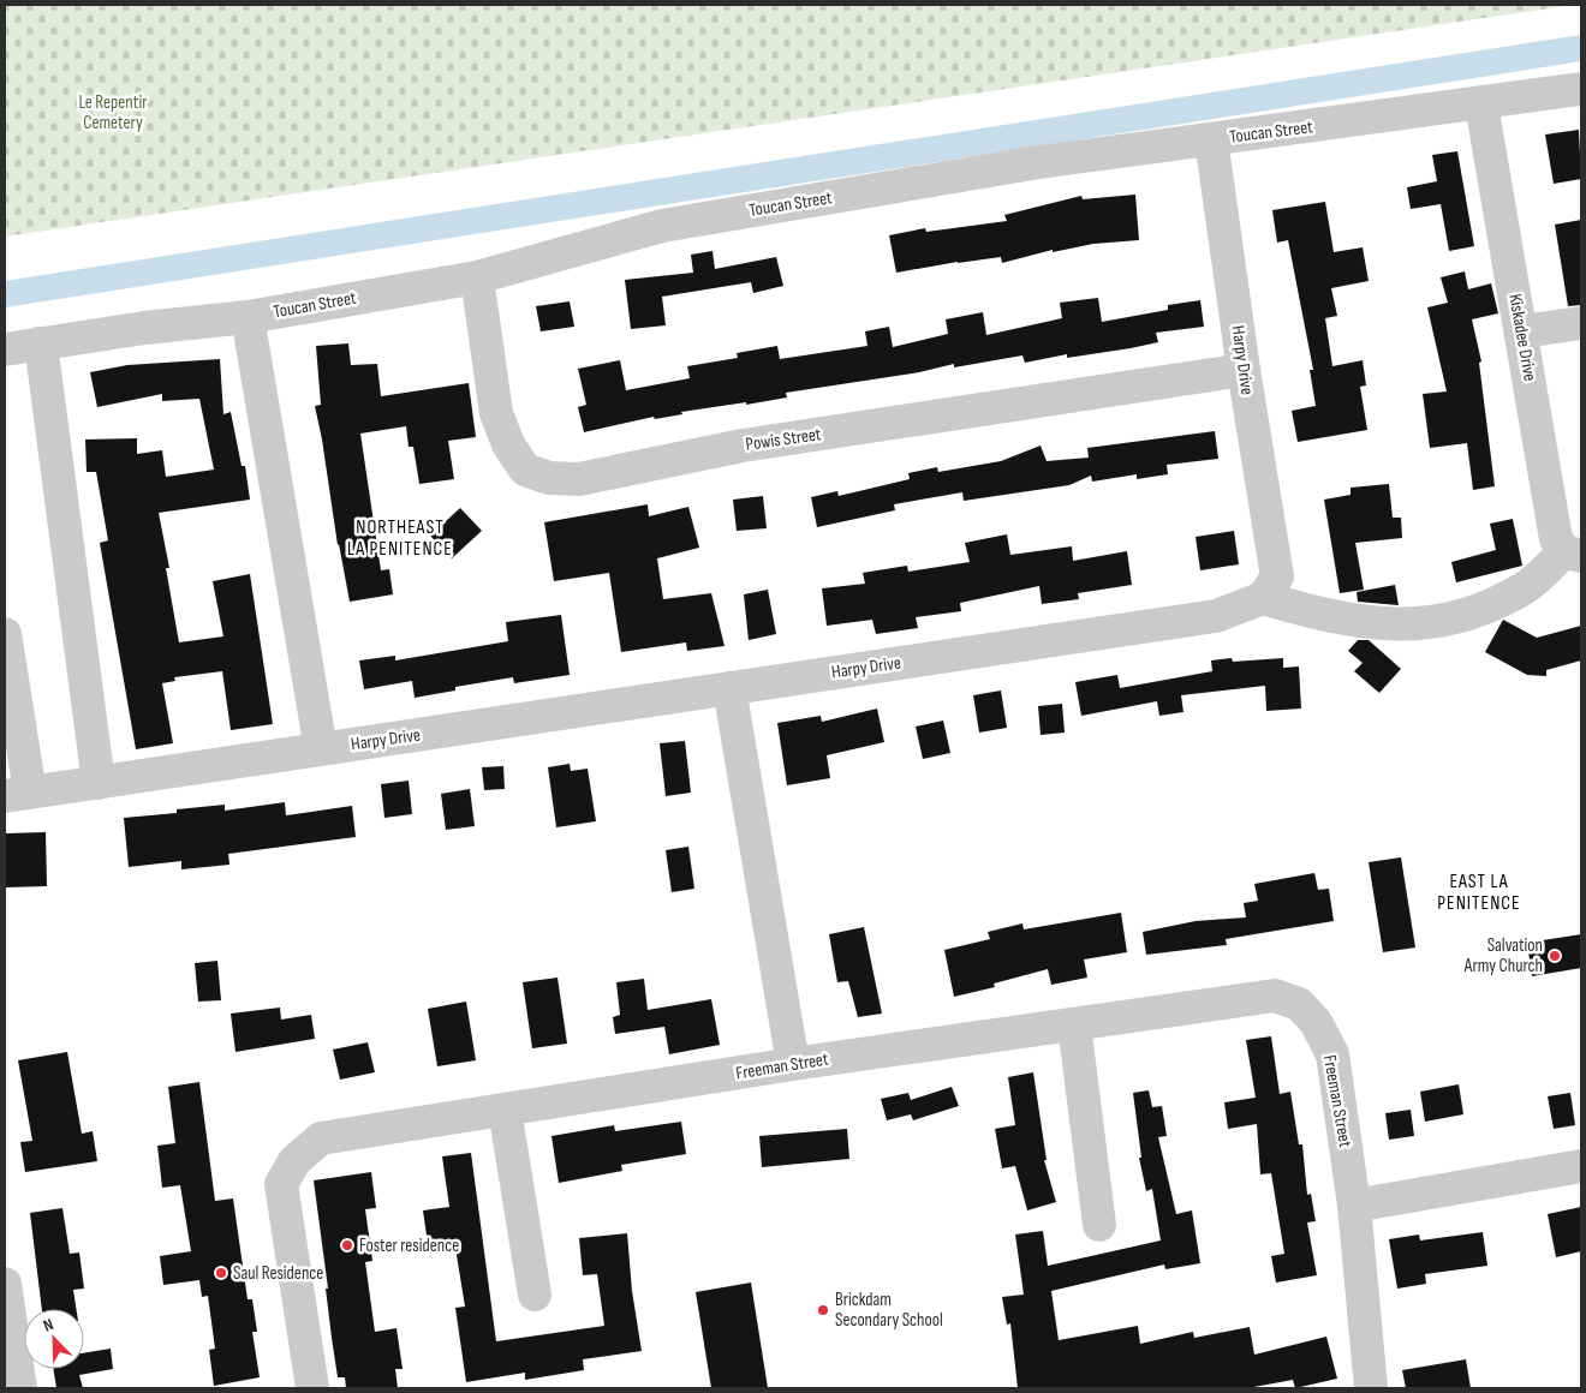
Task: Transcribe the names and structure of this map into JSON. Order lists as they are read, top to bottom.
{
  "streets": {
    "street": [
      "Toucan Street",
      "Kiskadee Drive",
      "Harpy Drive",
      "Powis Street",
      "Freeman Street"
    ]
  },
  "crossings": [
    ["Toucan Street", "Kiskadee Drive"],
    ["Toucan Street", "Harpy Drive"],
    ["Toucan Street", "Powis Street"],
    ["Harpy Drive", "Powis Street"]
  ],
  "districts": ["NORTHEAST LA PENITENCE", "EAST LA PENITENCE"],
  "parks": ["Le Repentir Cemetery"],
  "places": [
    "Salvation Army Church",
    "Foster residence",
    "Saul Residence",
    "Brickdam Secondary School"
  ],
  "north": "top left"
}
